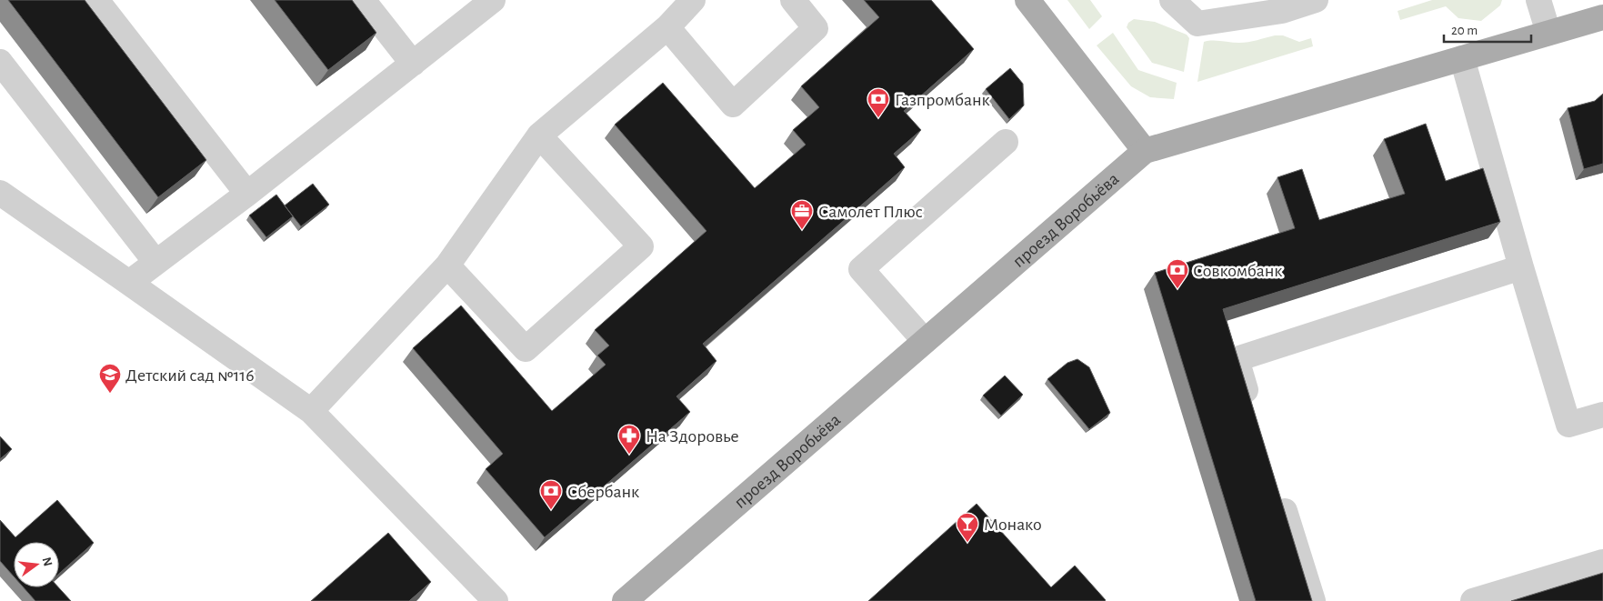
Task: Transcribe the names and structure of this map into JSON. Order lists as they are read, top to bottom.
{
  "streets": {
    "main road": ["проезд Воробьёва"]
  },
  "places": {
    "bank": ["Газпромбанк", "Совкомбанк", "Сбербанк"],
    "office": ["Самолет Плюс"],
    "school or university": ["Детский сад №116"],
    "pharmacy": ["На Здоровье"],
    "bar": ["Монако"]
  },
  "scale_bar": "20 m",
  "north": "right"
}
